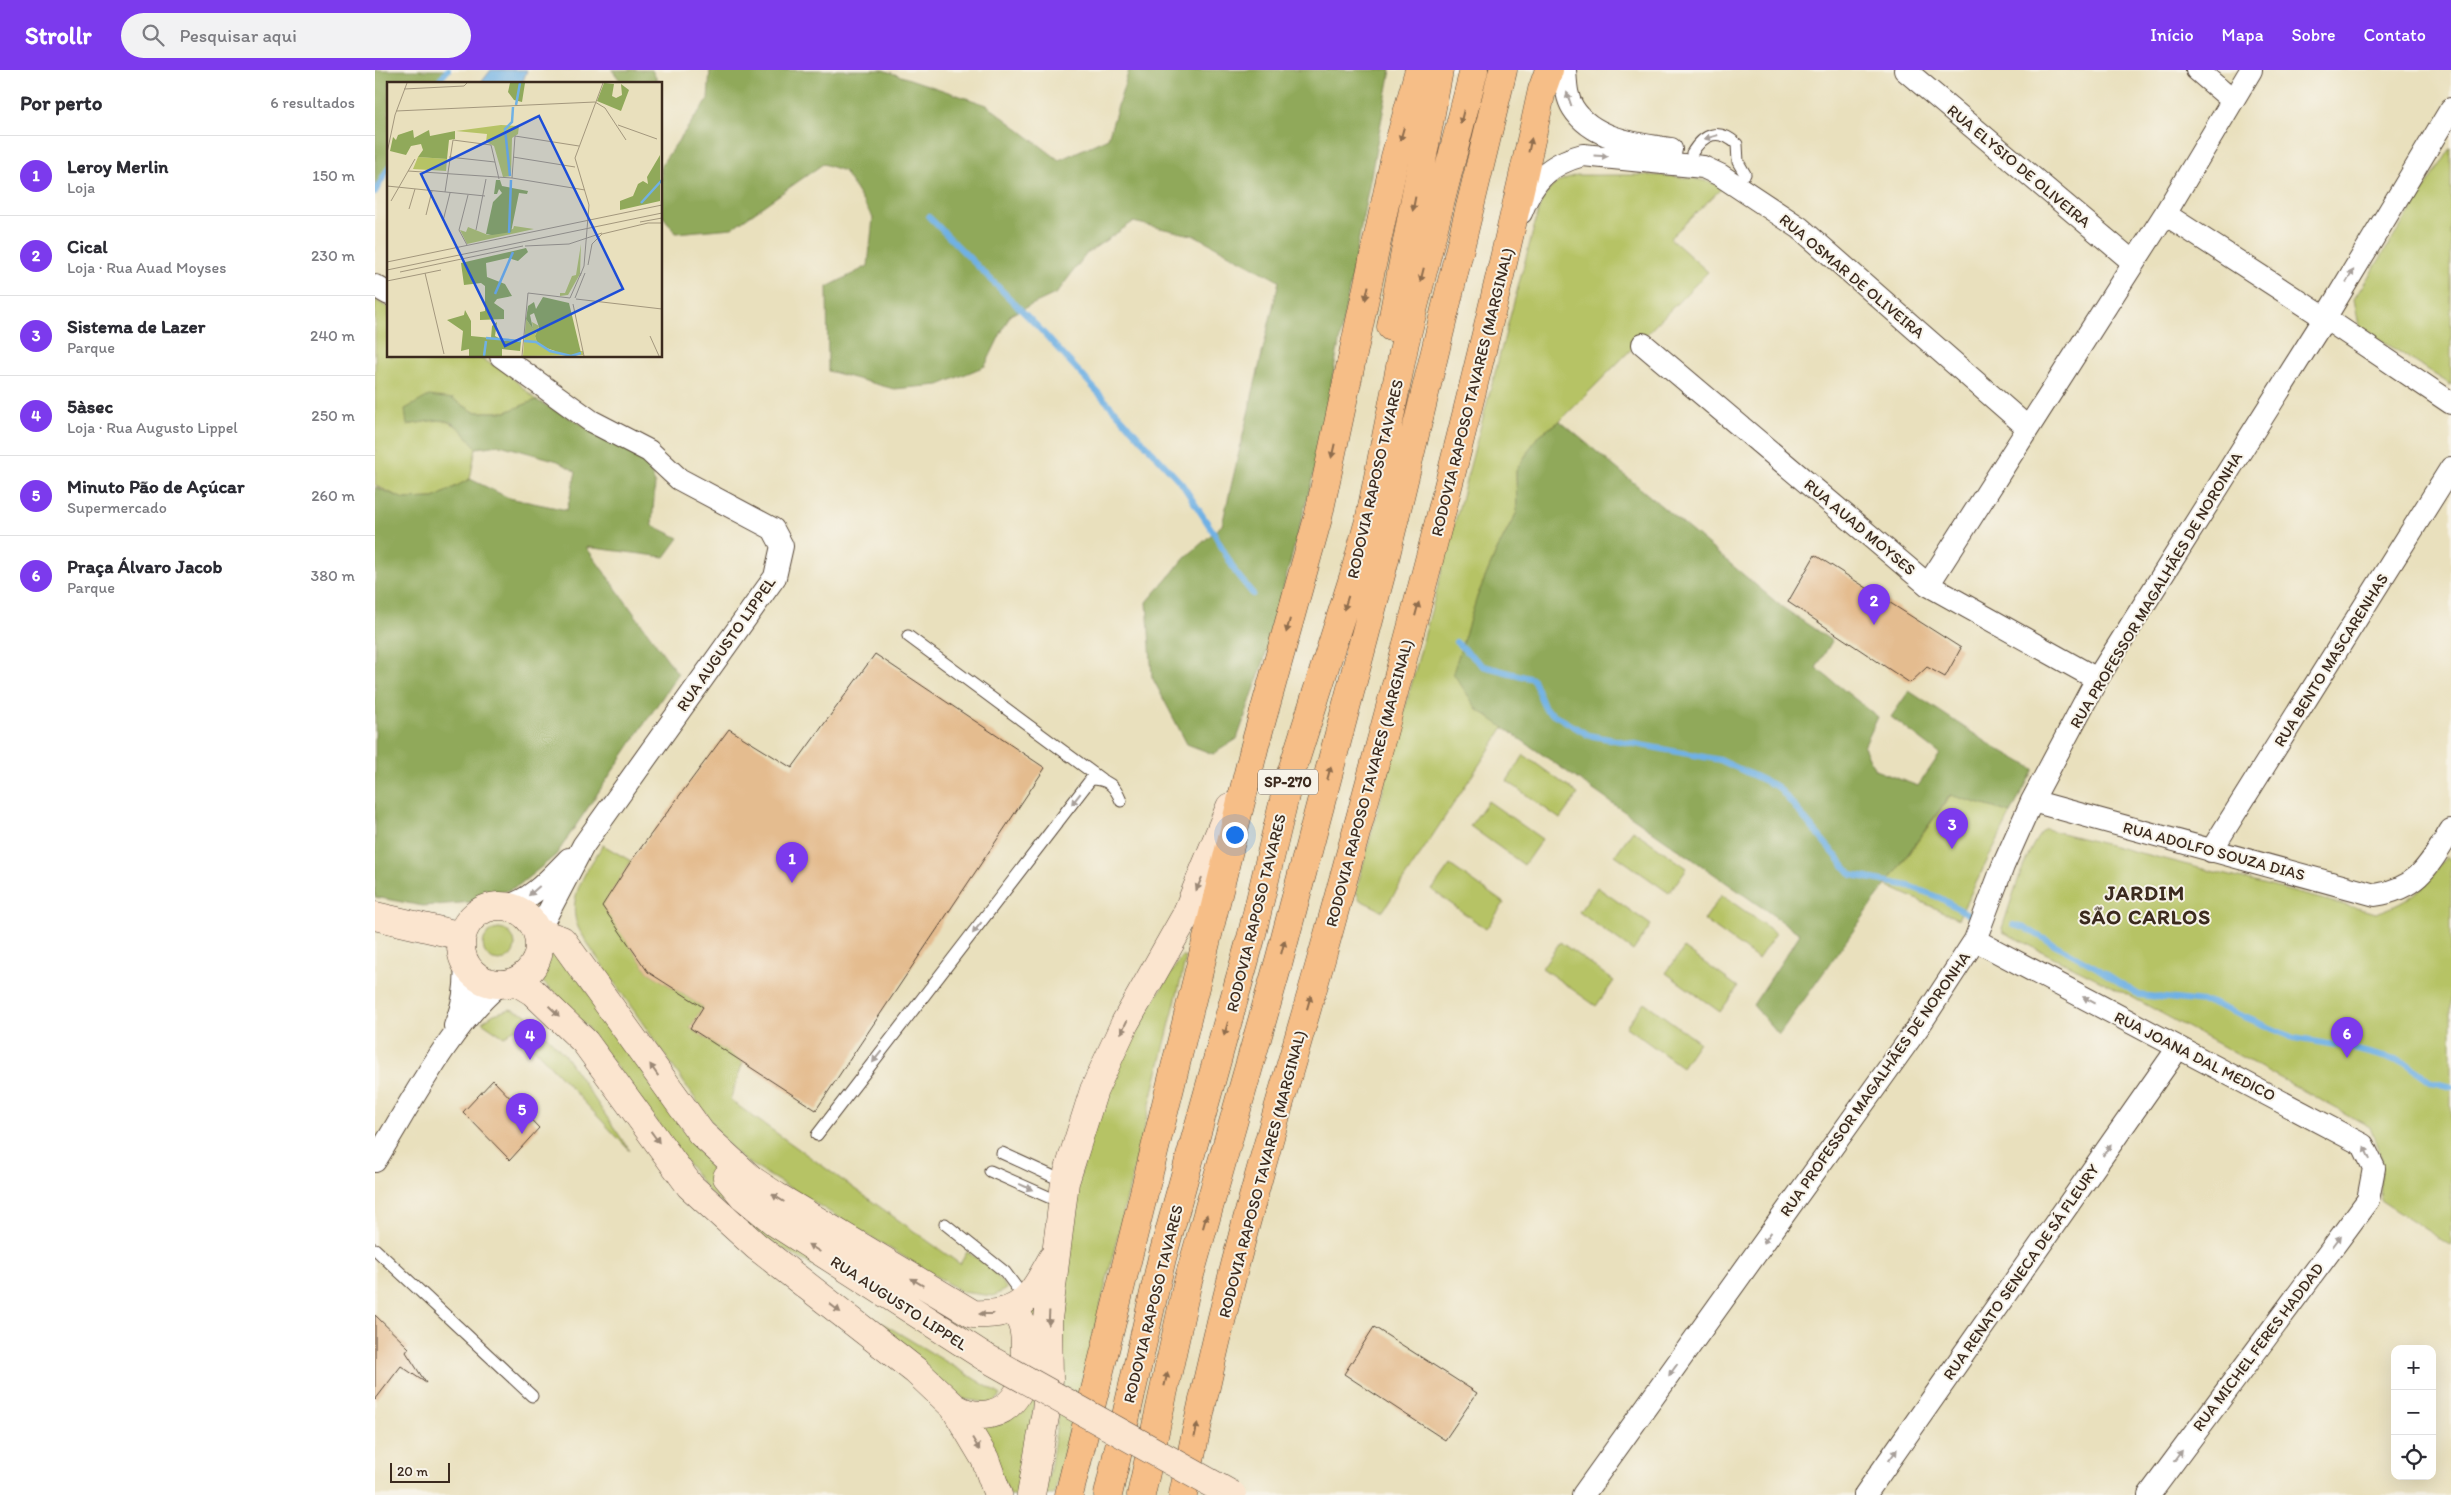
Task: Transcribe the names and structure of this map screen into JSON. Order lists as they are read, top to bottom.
{
  "streets": {
    "highway": ["RODOVIA RAPOSO TAVARES (MARGINAL)", "RODOVIA RAPOSO TAVARES", "SP-270"],
    "main road": ["RUA AUGUSTO LIPPEL"],
    "street": [
      "RUA ELYSIO DE OLIVEIRA",
      "RUA OSMAR DE OLIVEIRA",
      "RUA AUAD MOYSES",
      "RUA PROFESSOR MAGALHÃES DE NORONHA",
      "RUA BENTO MASCARENHAS",
      "RUA ADOLFO SOUZA DIAS",
      "RUA JOANA DAL MEDICO",
      "RUA RENATO SENECA DE SÁ FLEURY",
      "RUA MICHEL FERES HADDAD"
    ]
  },
  "crossings": [
    ["RUA OSMAR DE OLIVEIRA", "RODOVIA RAPOSO TAVARES (MARGINAL)"],
    ["RUA AUAD MOYSES", "RUA PROFESSOR MAGALHÃES DE NORONHA"],
    ["RUA PROFESSOR MAGALHÃES DE NORONHA", "RUA ADOLFO SOUZA DIAS"],
    ["RUA PROFESSOR MAGALHÃES DE NORONHA", "RUA JOANA DAL MEDICO"],
    ["RUA BENTO MASCARENHAS", "RUA ADOLFO SOUZA DIAS"],
    ["RUA JOANA DAL MEDICO", "RUA RENATO SENECA DE SÁ FLEURY"],
    ["RUA JOANA DAL MEDICO", "RUA MICHEL FERES HADDAD"]
  ],
  "one_way": ["RUA JOANA DAL MEDICO", "RUA RENATO SENECA DE SÁ FLEURY", "RUA MICHEL FERES HADDAD"],
  "districts": ["JARDIM SÃO CARLOS"],
  "scale_bar": "20 m",
  "page": {
    "header": "Strollr",
    "search": "Pesquisar aqui",
    "nav": [
      "Início",
      "Mapa",
      "Sobre",
      "Contato"
    ],
    "heading": ["Por perto", "6 resultados"],
    "list": [
      {
        "mark": "1",
        "name": "Leroy Merlin",
        "note": "Loja",
        "value": "150 m"
      },
      {
        "mark": "2",
        "name": "Cical",
        "note": "Loja · Rua Auad Moyses",
        "value": "230 m"
      },
      {
        "mark": "3",
        "name": "Sistema de Lazer",
        "note": "Parque",
        "value": "240 m"
      },
      {
        "mark": "4",
        "name": "5àsec",
        "note": "Loja · Rua Augusto Lippel",
        "value": "250 m"
      },
      {
        "mark": "5",
        "name": "Minuto Pão de Açúcar",
        "note": "Supermercado",
        "value": "260 m"
      },
      {
        "mark": "6",
        "name": "Praça Álvaro Jacob",
        "note": "Parque",
        "value": "380 m"
      }
    ],
    "pins": [
      "2",
      "3",
      "1",
      "6",
      "4",
      "5"
    ],
    "map_buttons": ["+", "−"],
    "scale": "20 m"
  }
}
